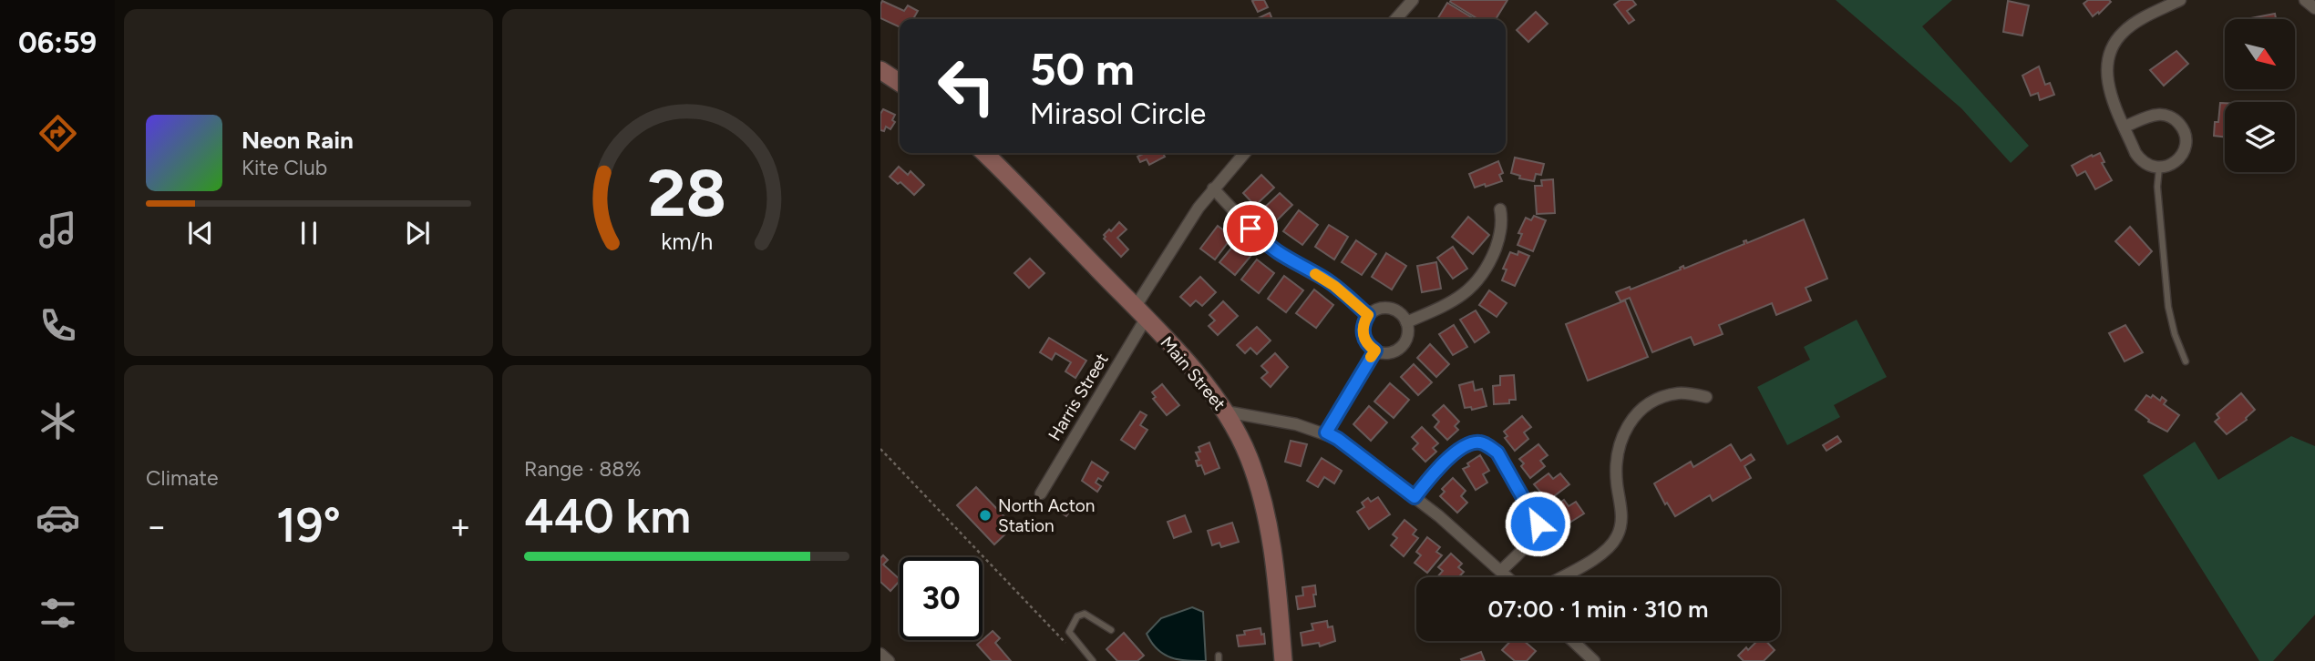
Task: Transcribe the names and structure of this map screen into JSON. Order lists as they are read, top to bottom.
{
  "streets": {
    "main road": ["Main Street"],
    "street": ["Harris Street"]
  },
  "crossings": [
    ["Main Street", "Harris Street"]
  ],
  "places": ["North Acton Station"],
  "north": "bottom right",
  "page": {
    "tabs": "06:59",
    "turn": ["50 m", "Mirasol Circle"],
    "song": ["Neon Rain", "Kite Club"],
    "tile": [
      "Climate",
      ["Range · 88%", "440 km"]
    ],
    "heat": ["−", "19°", "+"],
    "limit": "30",
    "trip": "07:00 · 1 min · 310 m",
    "gauge": ["28", "km/h"]
  }
}
